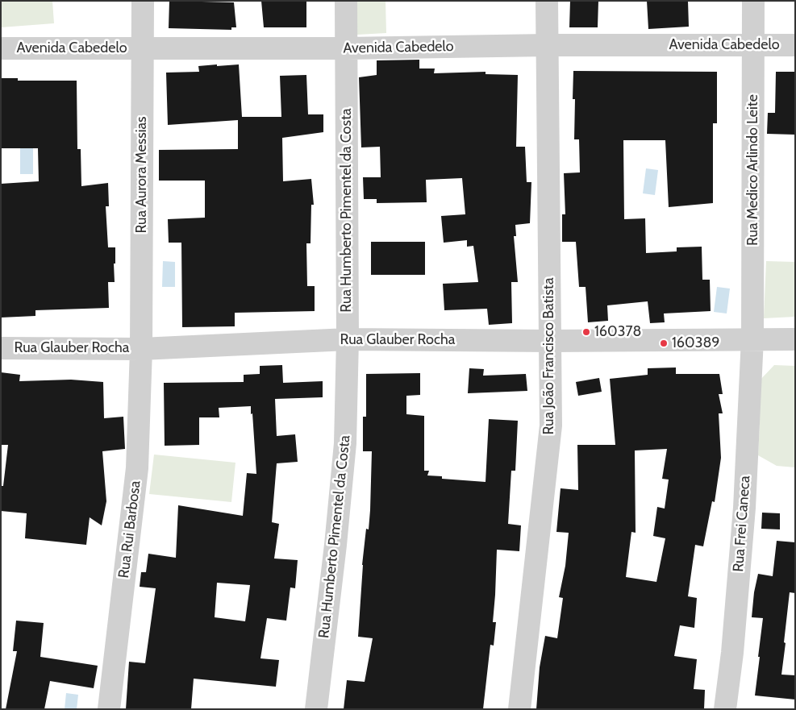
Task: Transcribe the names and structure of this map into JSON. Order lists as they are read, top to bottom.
{
  "streets": {
    "street": [
      "Avenida Cabedelo",
      "Rua Medico Arlindo Leite",
      "Rua Aurora Messias",
      "Rua Humberto Pimentel da Costa",
      "Rua Glauber Rocha",
      "Rua João Francisco Batista",
      "Rua Frei Caneca",
      "Rua Rui Barbosa"
    ]
  },
  "crossings": [
    ["Avenida Cabedelo", "Rua Medico Arlindo Leite"],
    ["Avenida Cabedelo", "Rua Aurora Messias"],
    ["Avenida Cabedelo", "Rua Humberto Pimentel da Costa"],
    ["Avenida Cabedelo", "Rua João Francisco Batista"],
    ["Rua Medico Arlindo Leite", "Rua Glauber Rocha"],
    ["Rua Medico Arlindo Leite", "Rua Frei Caneca"],
    ["Rua Aurora Messias", "Rua Glauber Rocha"],
    ["Rua Aurora Messias", "Rua Rui Barbosa"],
    ["Rua Humberto Pimentel da Costa", "Rua Glauber Rocha"],
    ["Rua Glauber Rocha", "Rua João Francisco Batista"],
    ["Rua Glauber Rocha", "Rua Frei Caneca"],
    ["Rua Glauber Rocha", "Rua Rui Barbosa"]
  ],
  "places": ["160378", "160389"]
}
